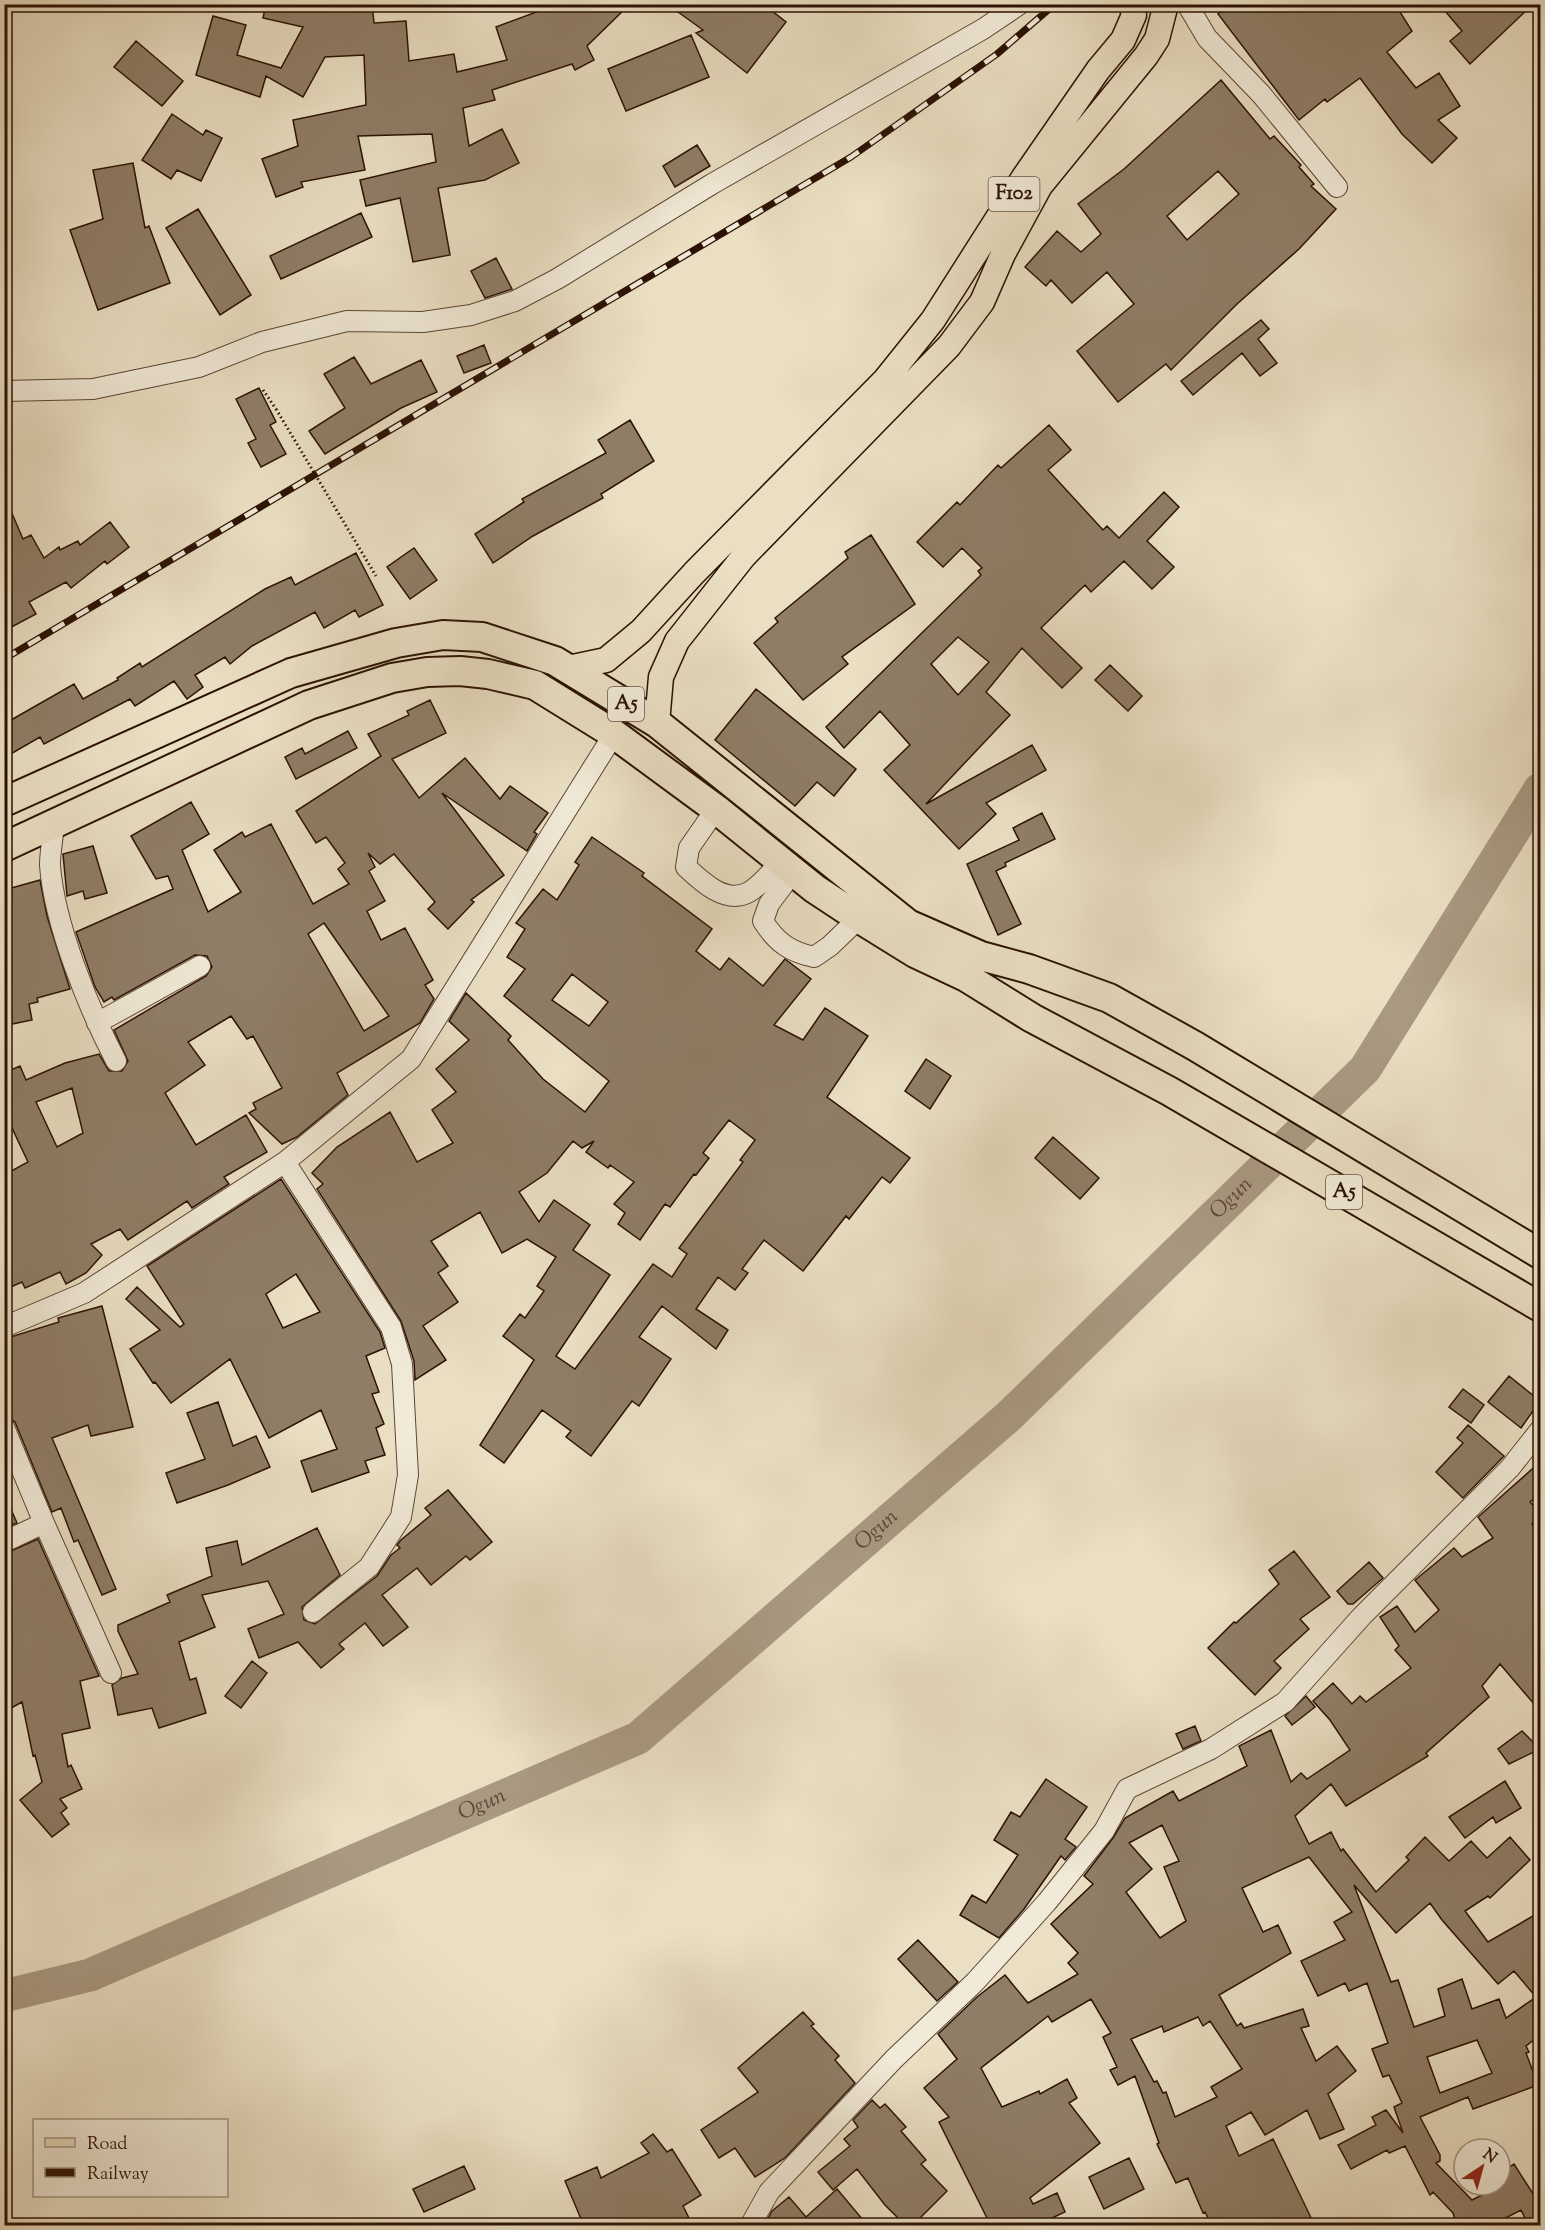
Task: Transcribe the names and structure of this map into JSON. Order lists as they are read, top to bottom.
{
  "streets": {
    "highway": ["A5"],
    "main road": ["F102"]
  },
  "crossings": [
    ["F102", "A5"]
  ],
  "water": ["Ogun"],
  "legend": ["Road", "Railway"],
  "north": "top right"
}
